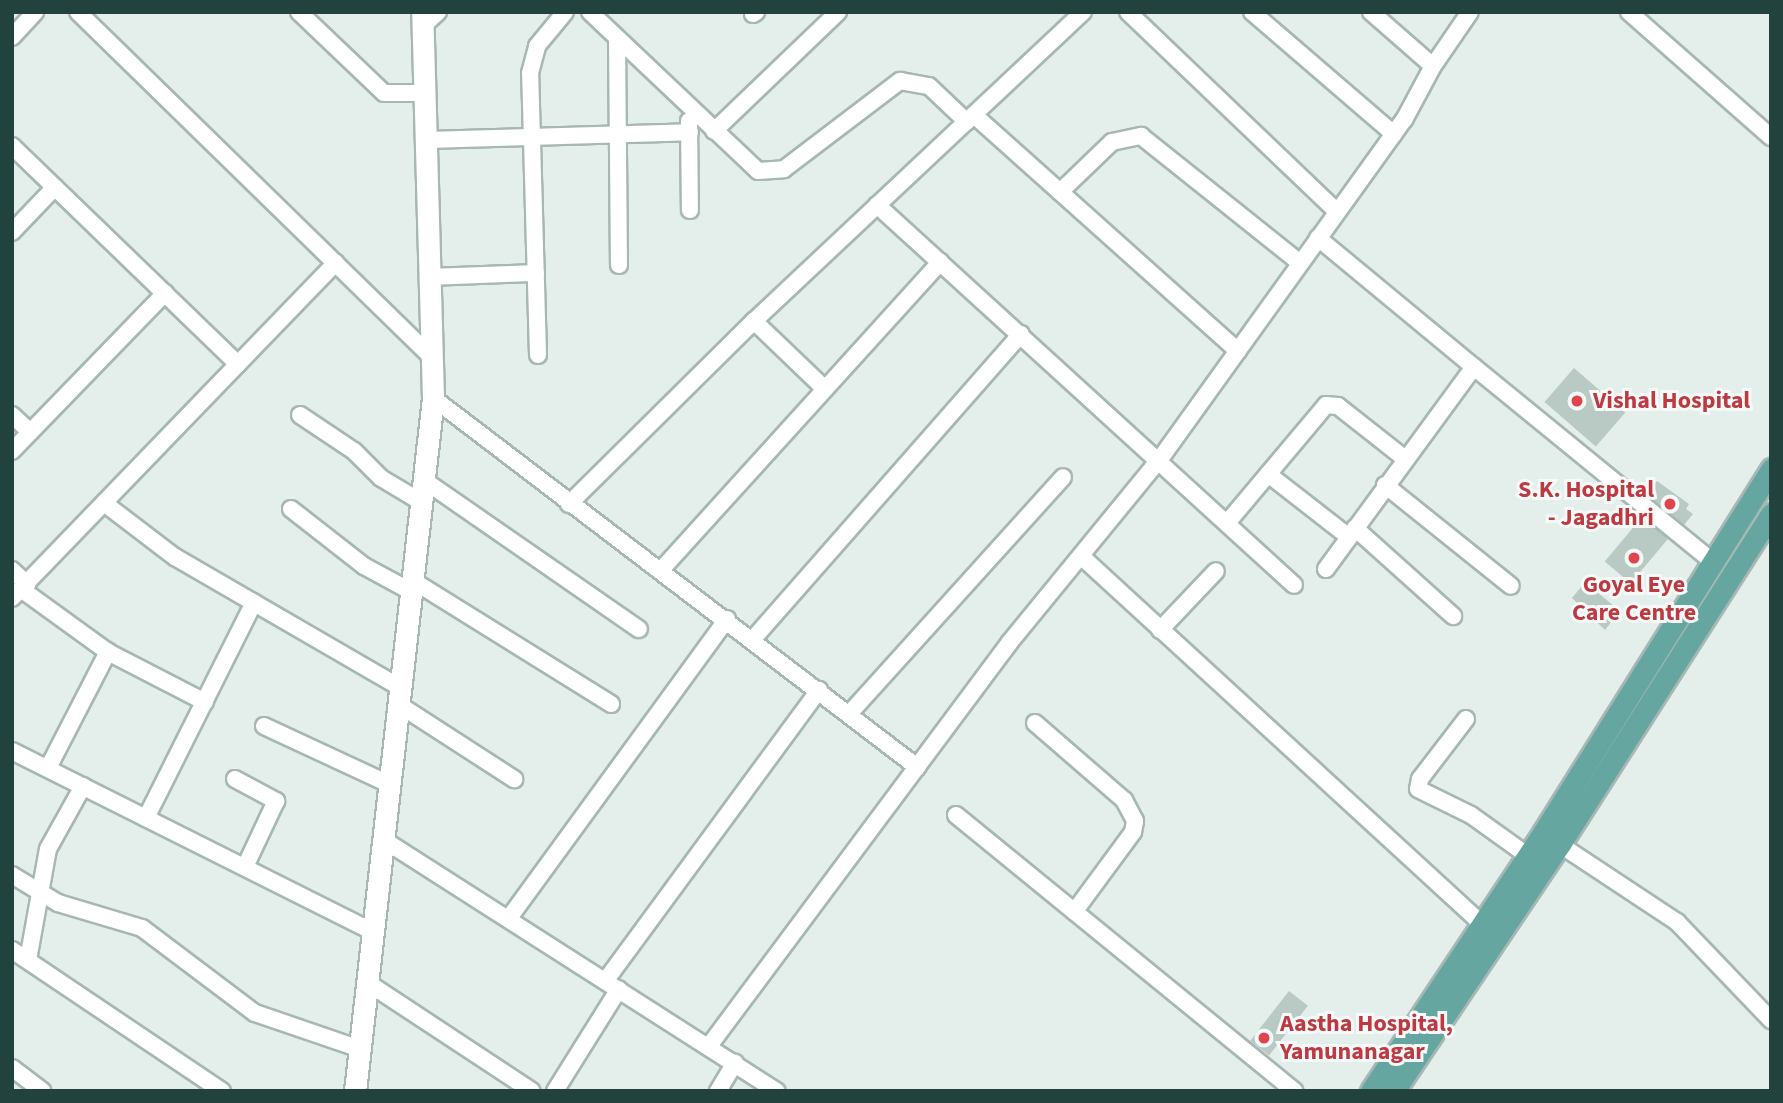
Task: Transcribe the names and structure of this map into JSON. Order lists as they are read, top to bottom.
{
  "places": [
    "Vishal Hospital",
    "S.K. Hospital - Jagadhri",
    "Goyal Eye Care Centre",
    "Aastha Hospital, Yamunanagar"
  ]
}
